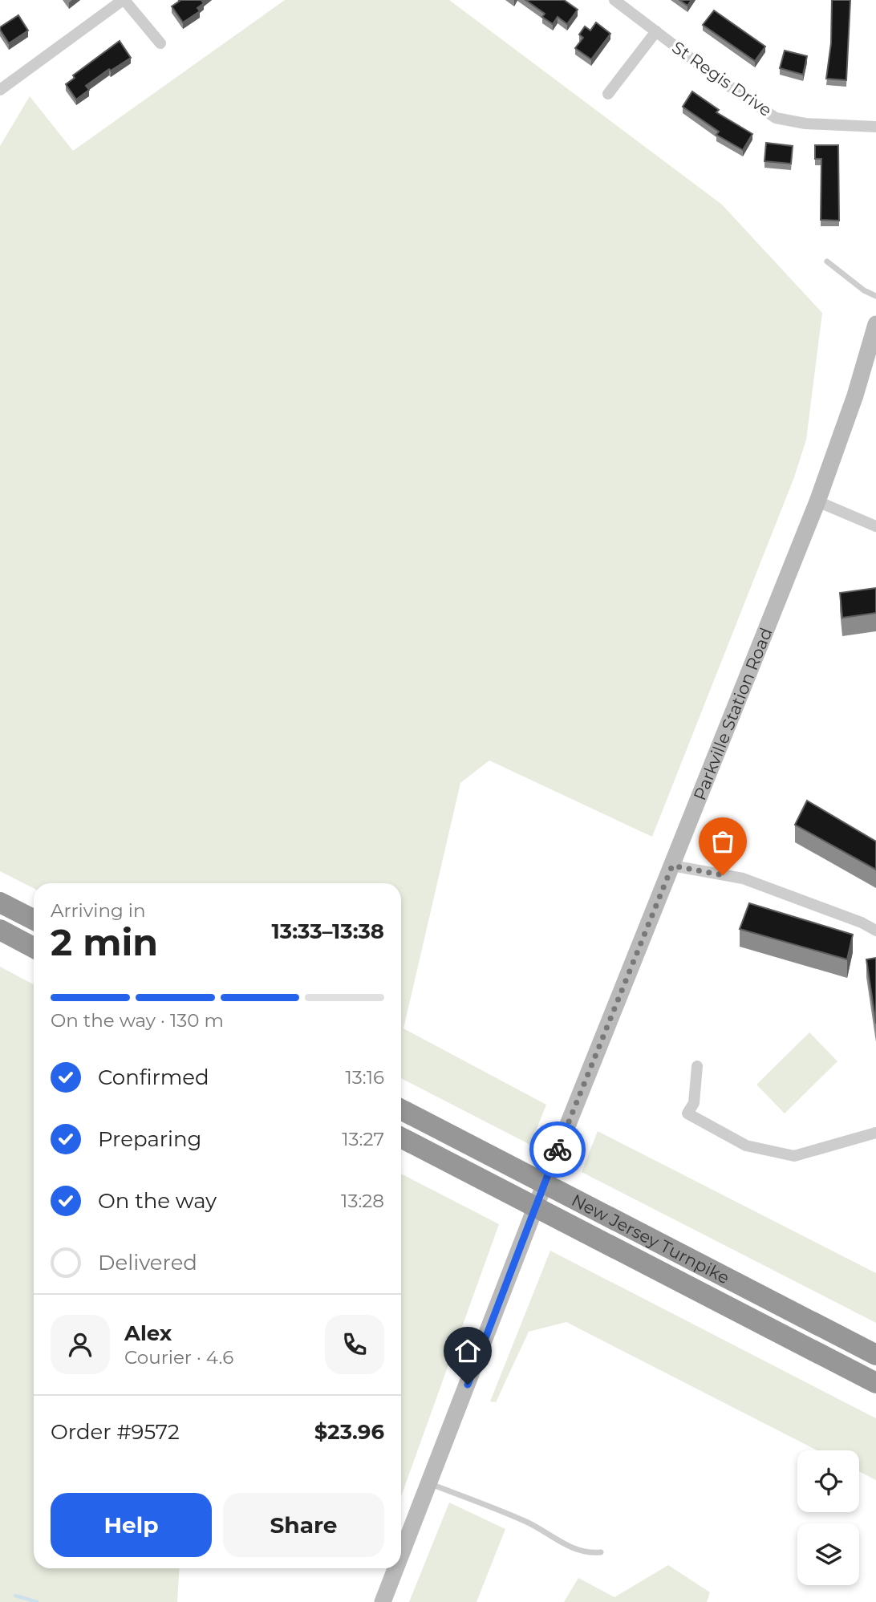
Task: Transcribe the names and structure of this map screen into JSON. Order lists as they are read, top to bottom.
{
  "streets": {
    "highway": ["New Jersey Turnpike"],
    "main road": ["Parkville Station Road"],
    "street": ["St Regis Drive"]
  },
  "page": {
    "heading": ["2 min", "Arriving in", "13:33–13:38"],
    "panel": [
      "Alex",
      "Courier · 4.6",
      "Order #9572",
      "$23.96"
    ],
    "bar": "On the way · 130 m",
    "list": [
      ["Confirmed", "13:16"],
      ["Preparing", "13:27"],
      ["On the way", "13:28"],
      "Delivered"
    ],
    "buttons": ["Help", "Share"]
  }
}
